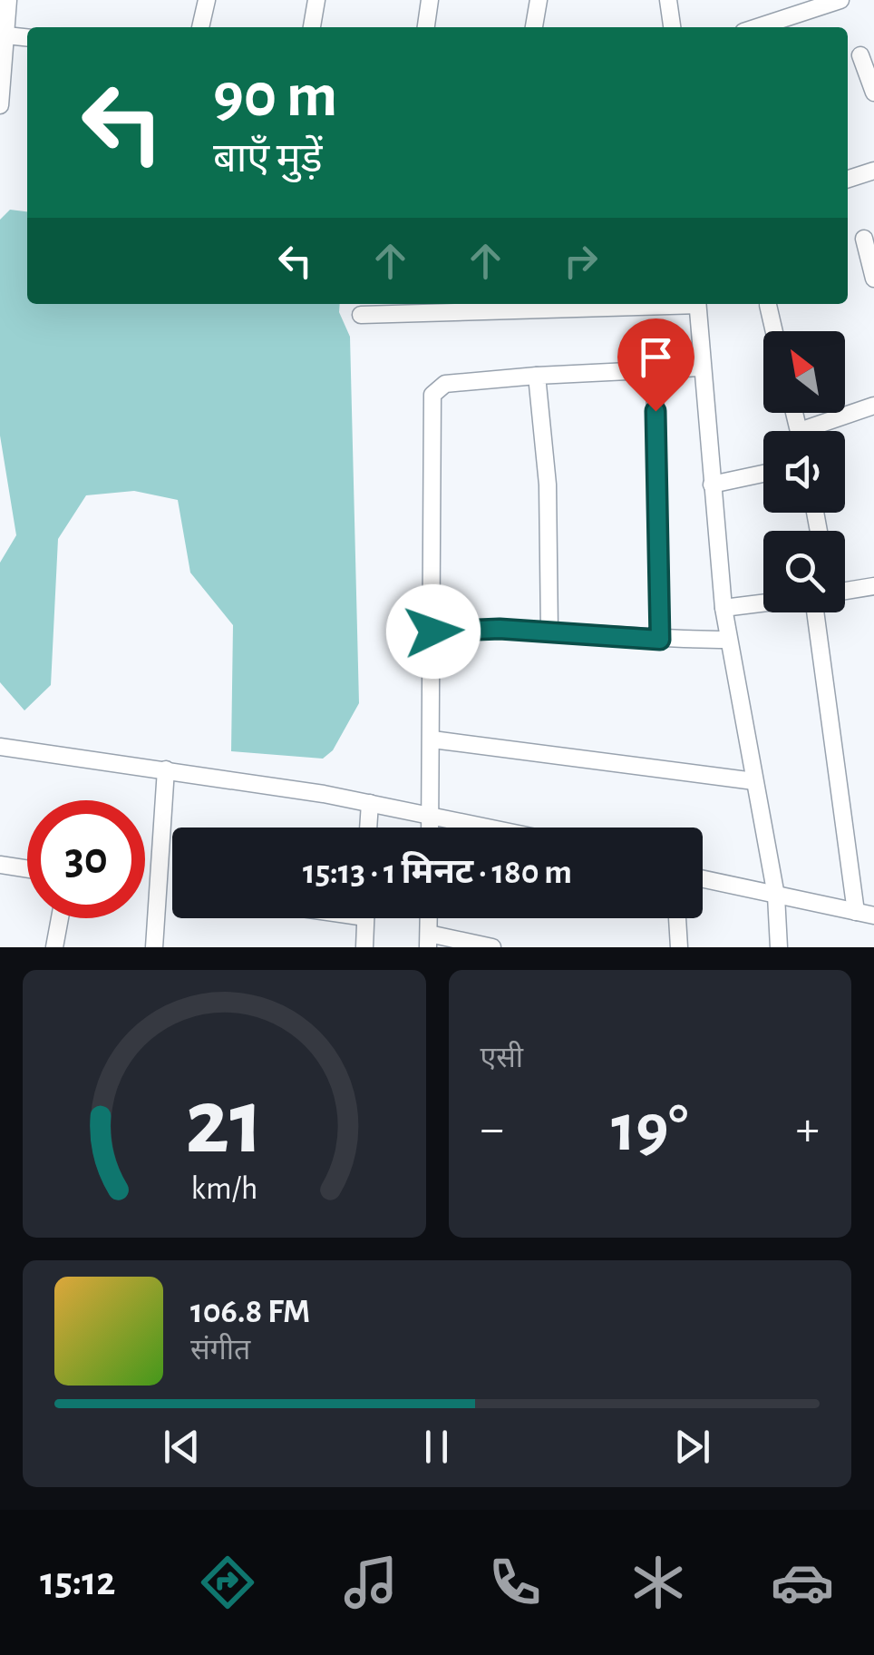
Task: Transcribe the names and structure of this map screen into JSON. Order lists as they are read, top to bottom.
{
  "north": "top left",
  "page": {
    "turn": ["90 m", "बाएँ मुड़ें"],
    "limit": "30",
    "trip": "15:13 · 1 मिनट · 180 m",
    "tile": "एसी",
    "heat": ["−", "19°", "+"],
    "song": ["106.8 FM", "संगीत"],
    "tabs": "15:12",
    "gauge": ["21", "km/h"]
  }
}
